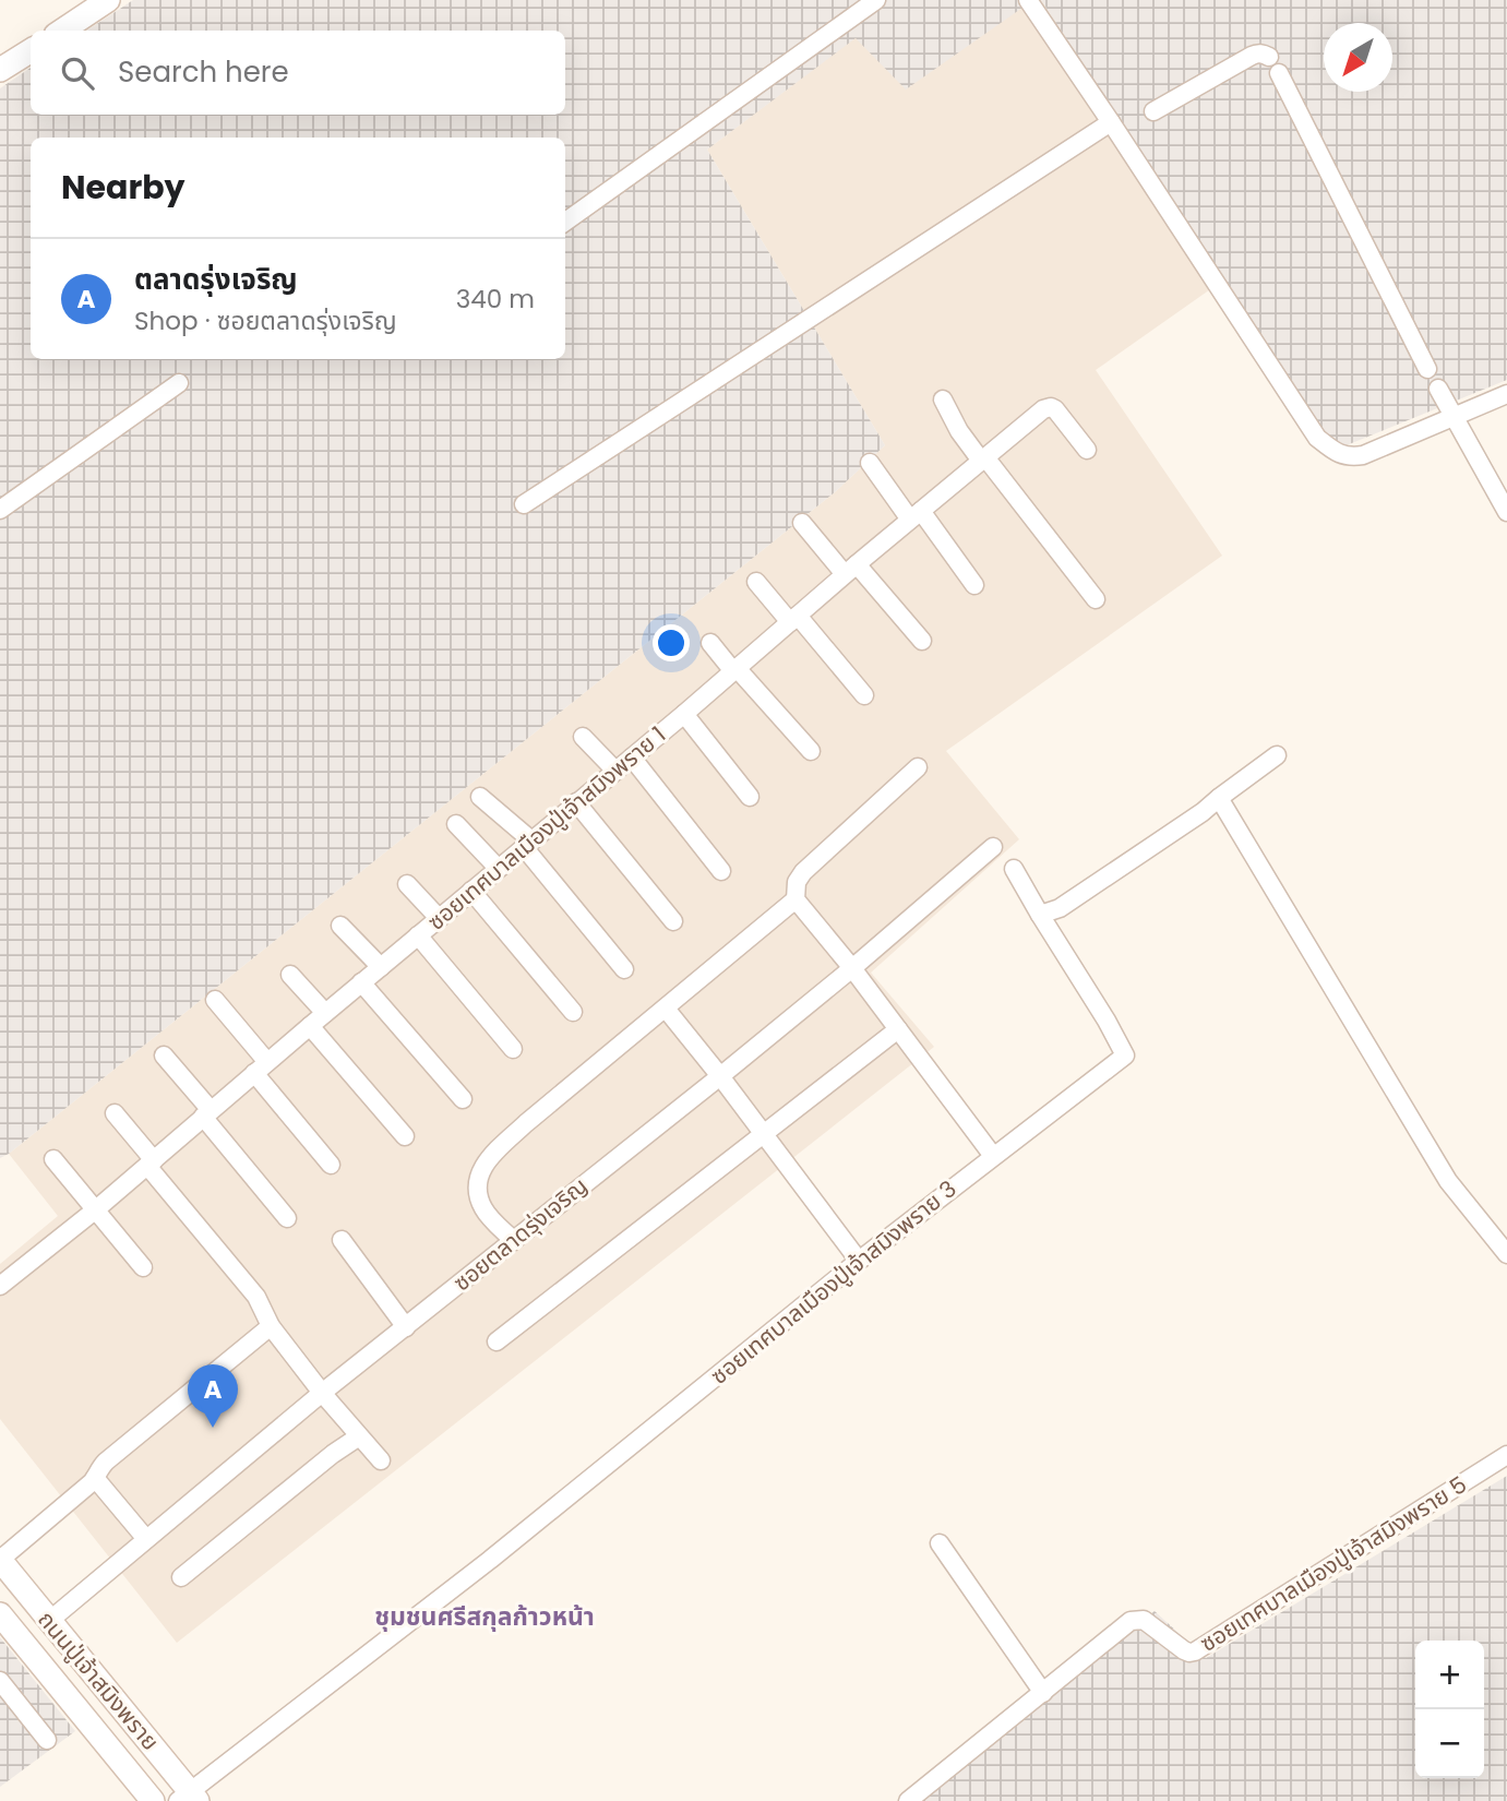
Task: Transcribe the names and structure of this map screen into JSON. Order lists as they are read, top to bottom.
{
  "streets": {
    "main road": ["ถนนปู่เจ้าสมิงพราย"],
    "street": [
      "ซอยเทศบาลเมืองปู่เจ้าสมิงพราย 1",
      "ซอยตลาดรุ่งเจริญ",
      "ซอยเทศบาลเมืองปู่เจ้าสมิงพราย 3",
      "ซอยเทศบาลเมืองปู่เจ้าสมิงพราย 5"
    ]
  },
  "crossings": [
    ["ซอยตลาดรุ่งเจริญ", "ถนนปู่เจ้าสมิงพราย"],
    ["ซอยเทศบาลเมืองปู่เจ้าสมิงพราย 3", "ถนนปู่เจ้าสมิงพราย"]
  ],
  "districts": ["ชุมชนศรีสกุลก้าวหน้า"],
  "north": "bottom left",
  "page": {
    "search": "Search here",
    "heading": "Nearby",
    "list": [
      {
        "mark": "A",
        "name": "ตลาดรุ่งเจริญ",
        "note": "Shop · ซอยตลาดรุ่งเจริญ",
        "value": "340 m"
      }
    ],
    "pins": "A",
    "map_buttons": ["+", "−"]
  }
}
